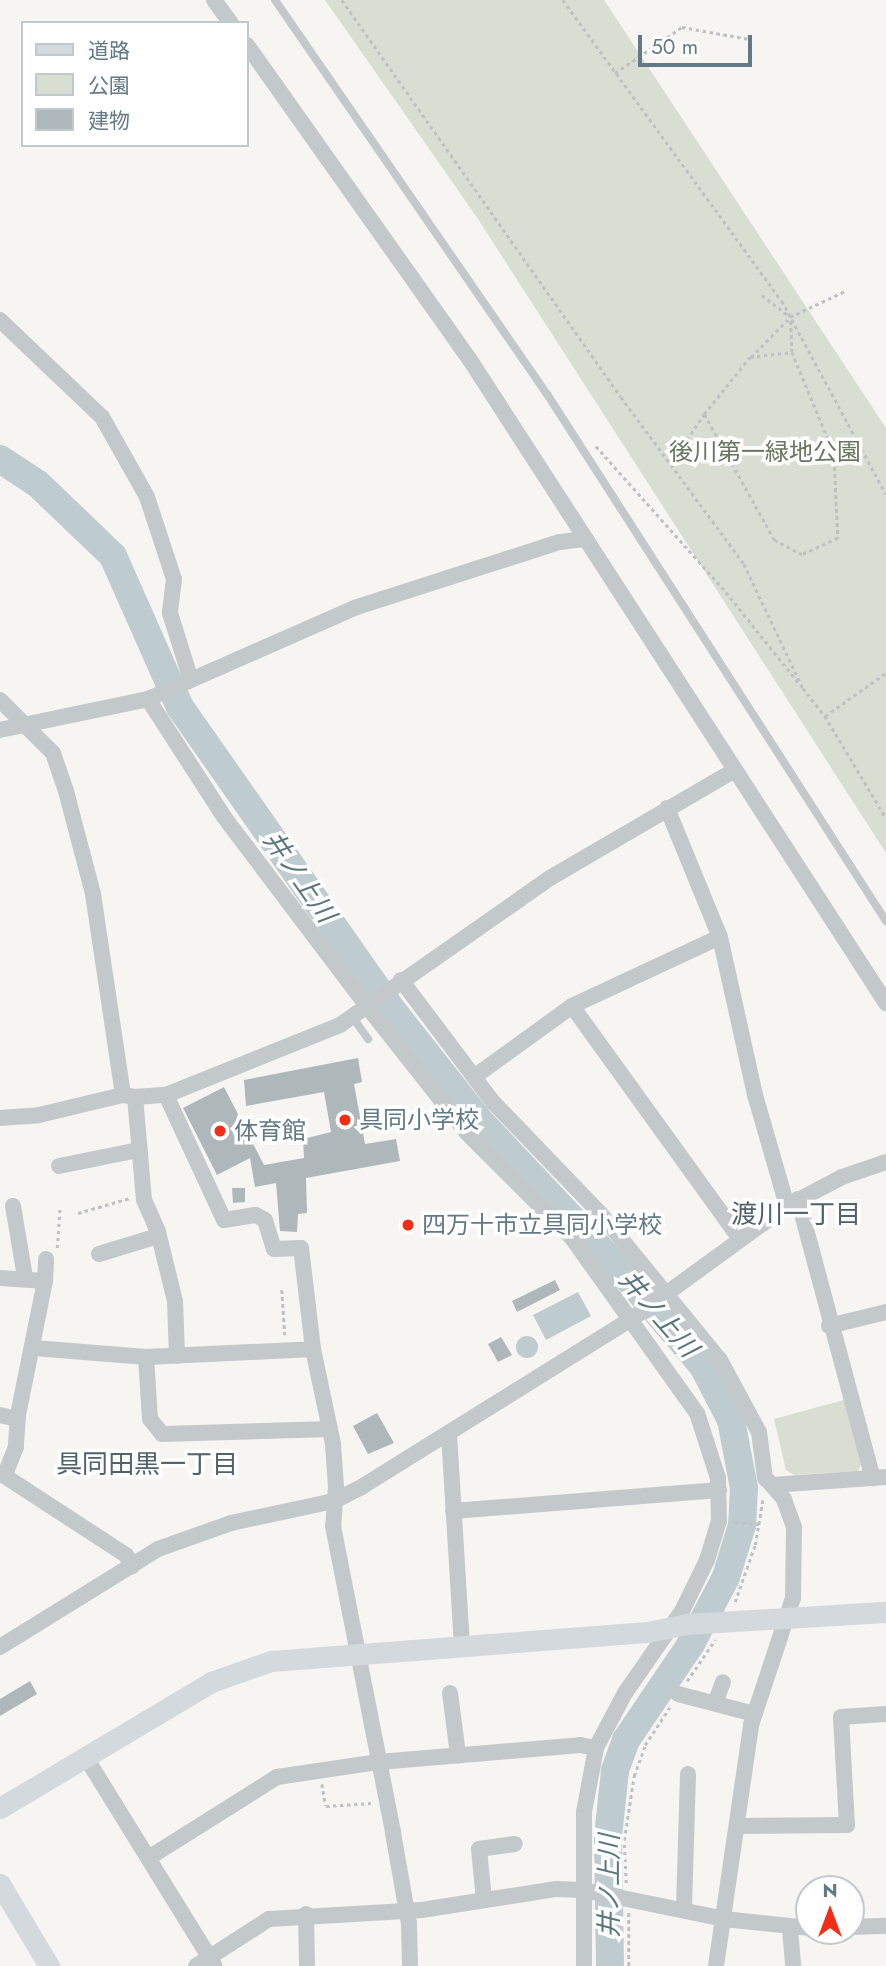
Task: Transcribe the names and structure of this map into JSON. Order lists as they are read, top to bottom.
{
  "districts": ["渡川一丁目", "具同田黒一丁目"],
  "water": ["井ノ上川"],
  "parks": ["後川第一緑地公園"],
  "places": ["具同小学校", "体育館", "四万十市立具同小学校"],
  "legend": ["道路", "公園", "建物"],
  "scale_bar": "50 m",
  "north": "top"
}
